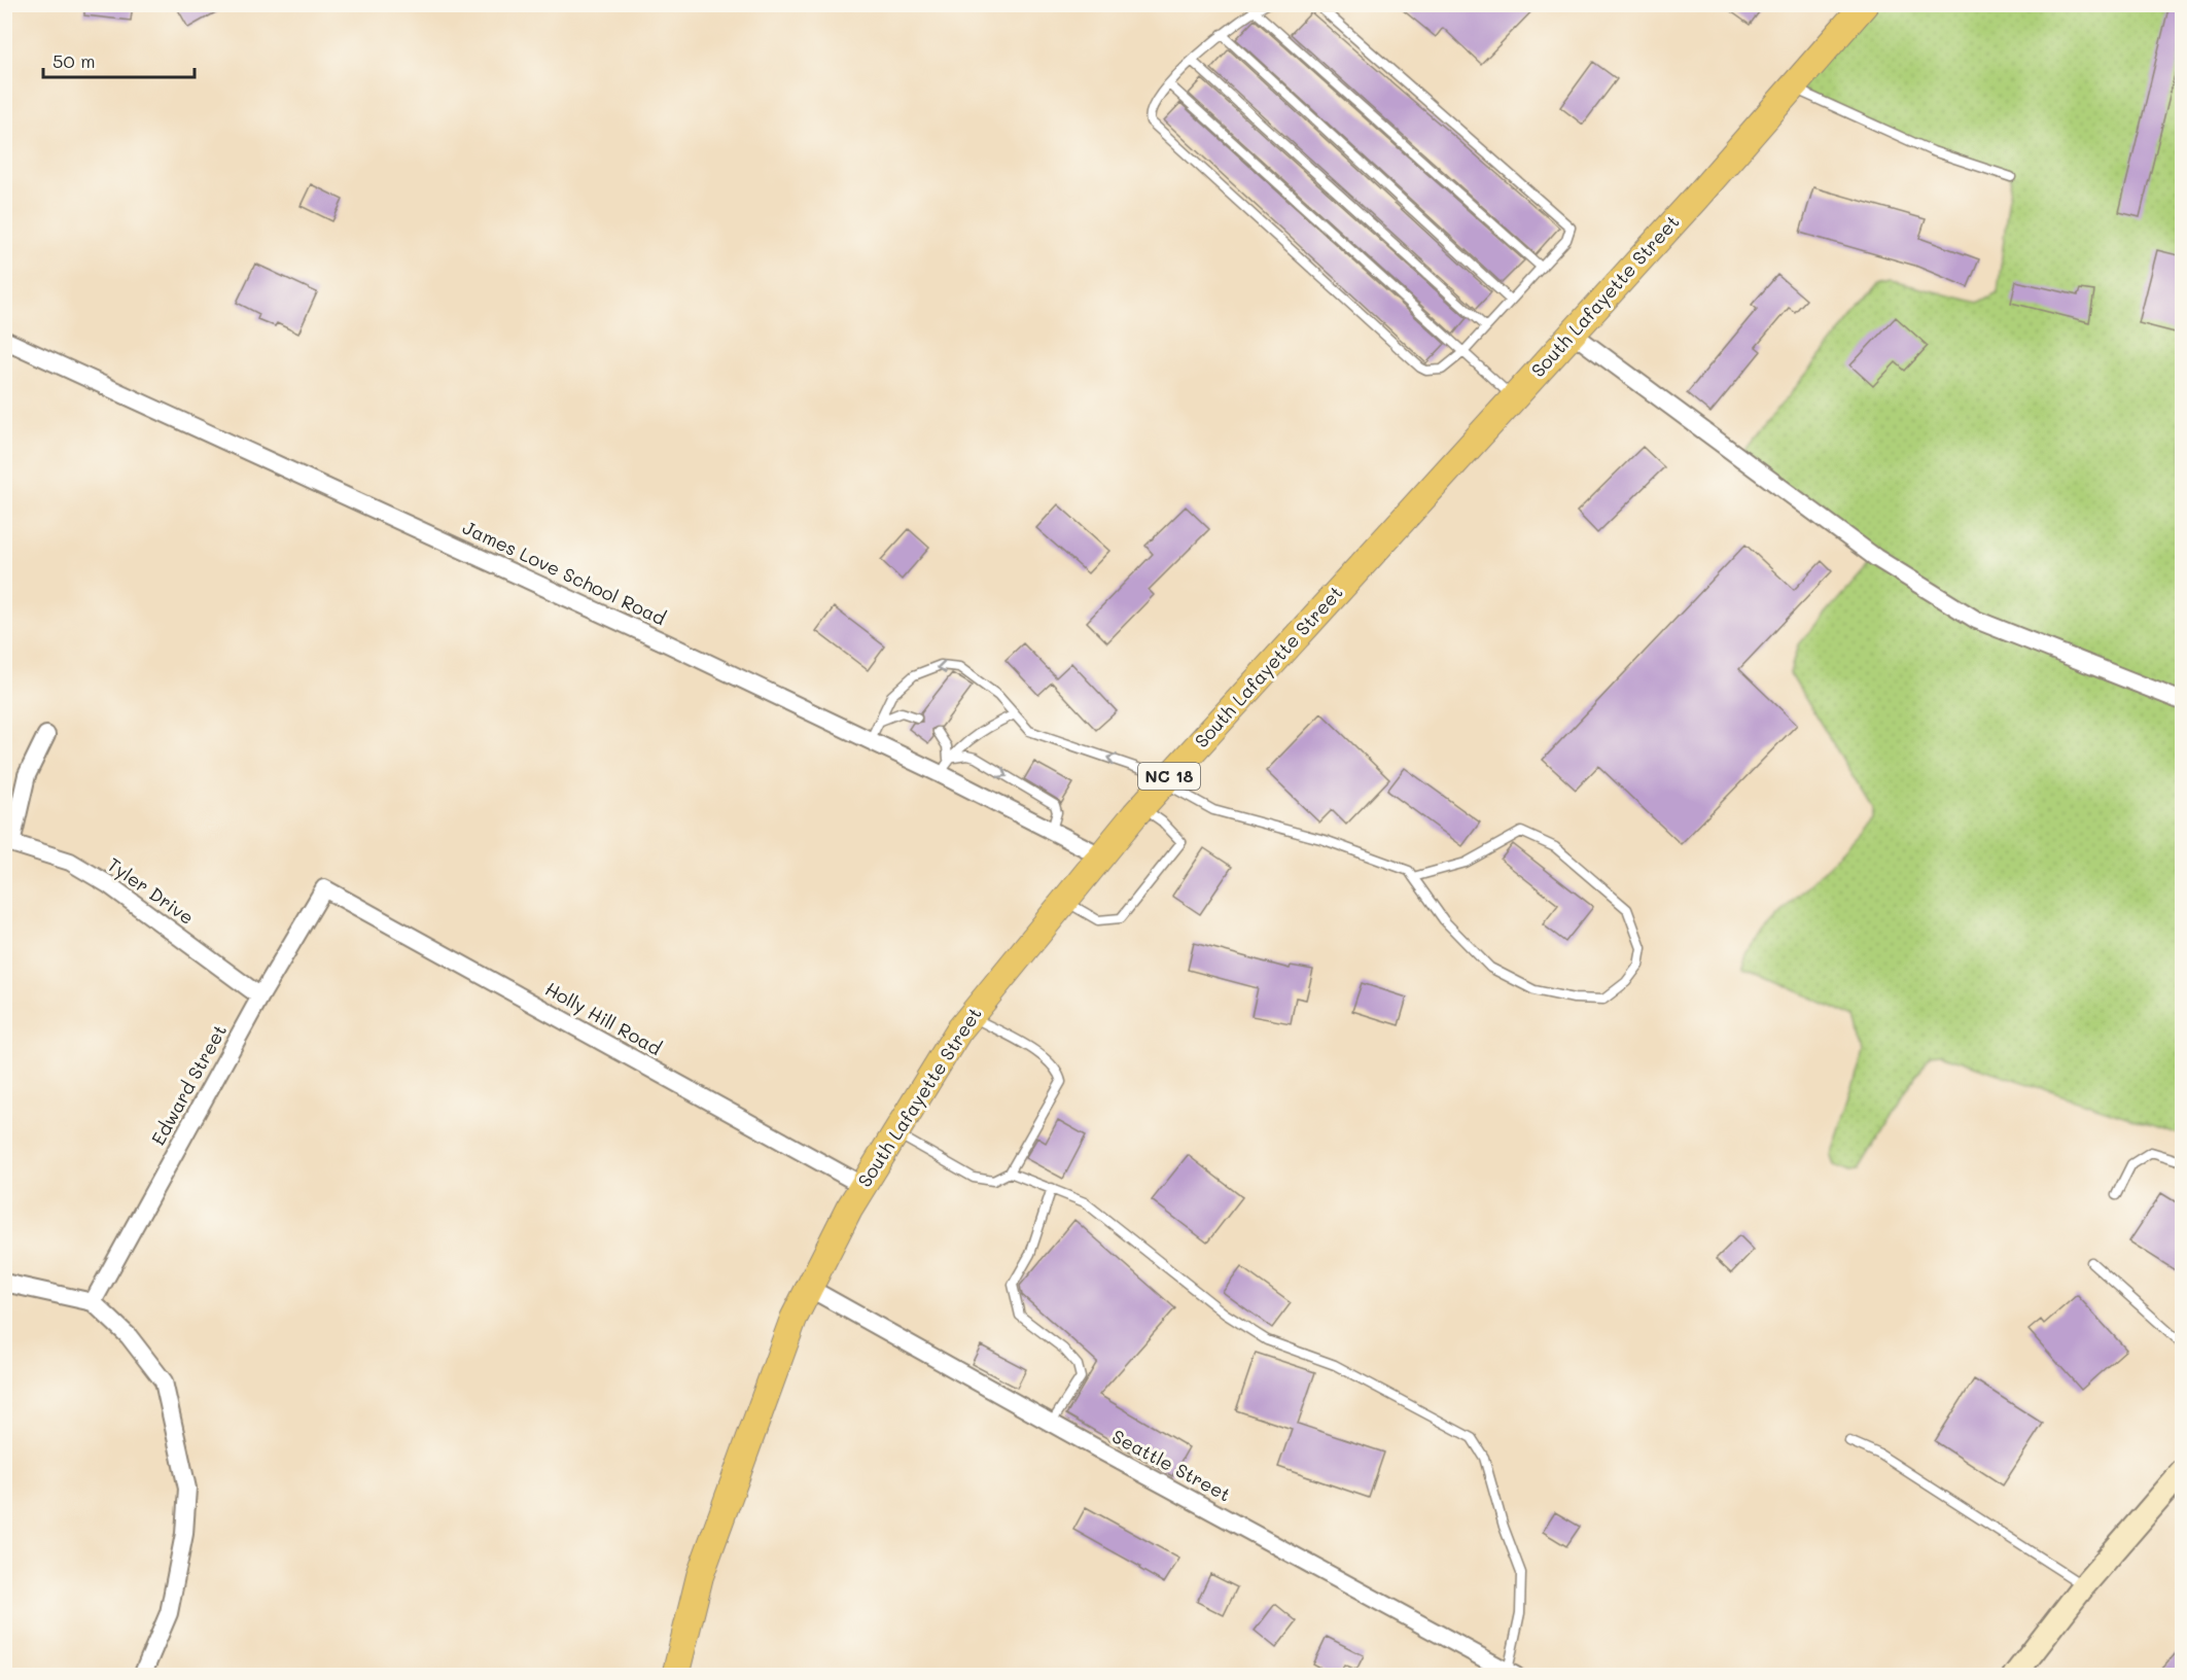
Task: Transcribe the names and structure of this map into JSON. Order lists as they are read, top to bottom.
{
  "streets": {
    "main road": ["South Lafayette Street", "NC 18"],
    "street": [
      "James Love School Road",
      "Tyler Drive",
      "Holly Hill Road",
      "Edward Street",
      "Seattle Street"
    ]
  },
  "crossings": [
    ["South Lafayette Street", "James Love School Road"],
    ["South Lafayette Street", "Holly Hill Road"],
    ["South Lafayette Street", "Seattle Street"],
    ["Tyler Drive", "Edward Street"],
    ["Holly Hill Road", "Edward Street"]
  ],
  "scale_bar": "50 m"
}
